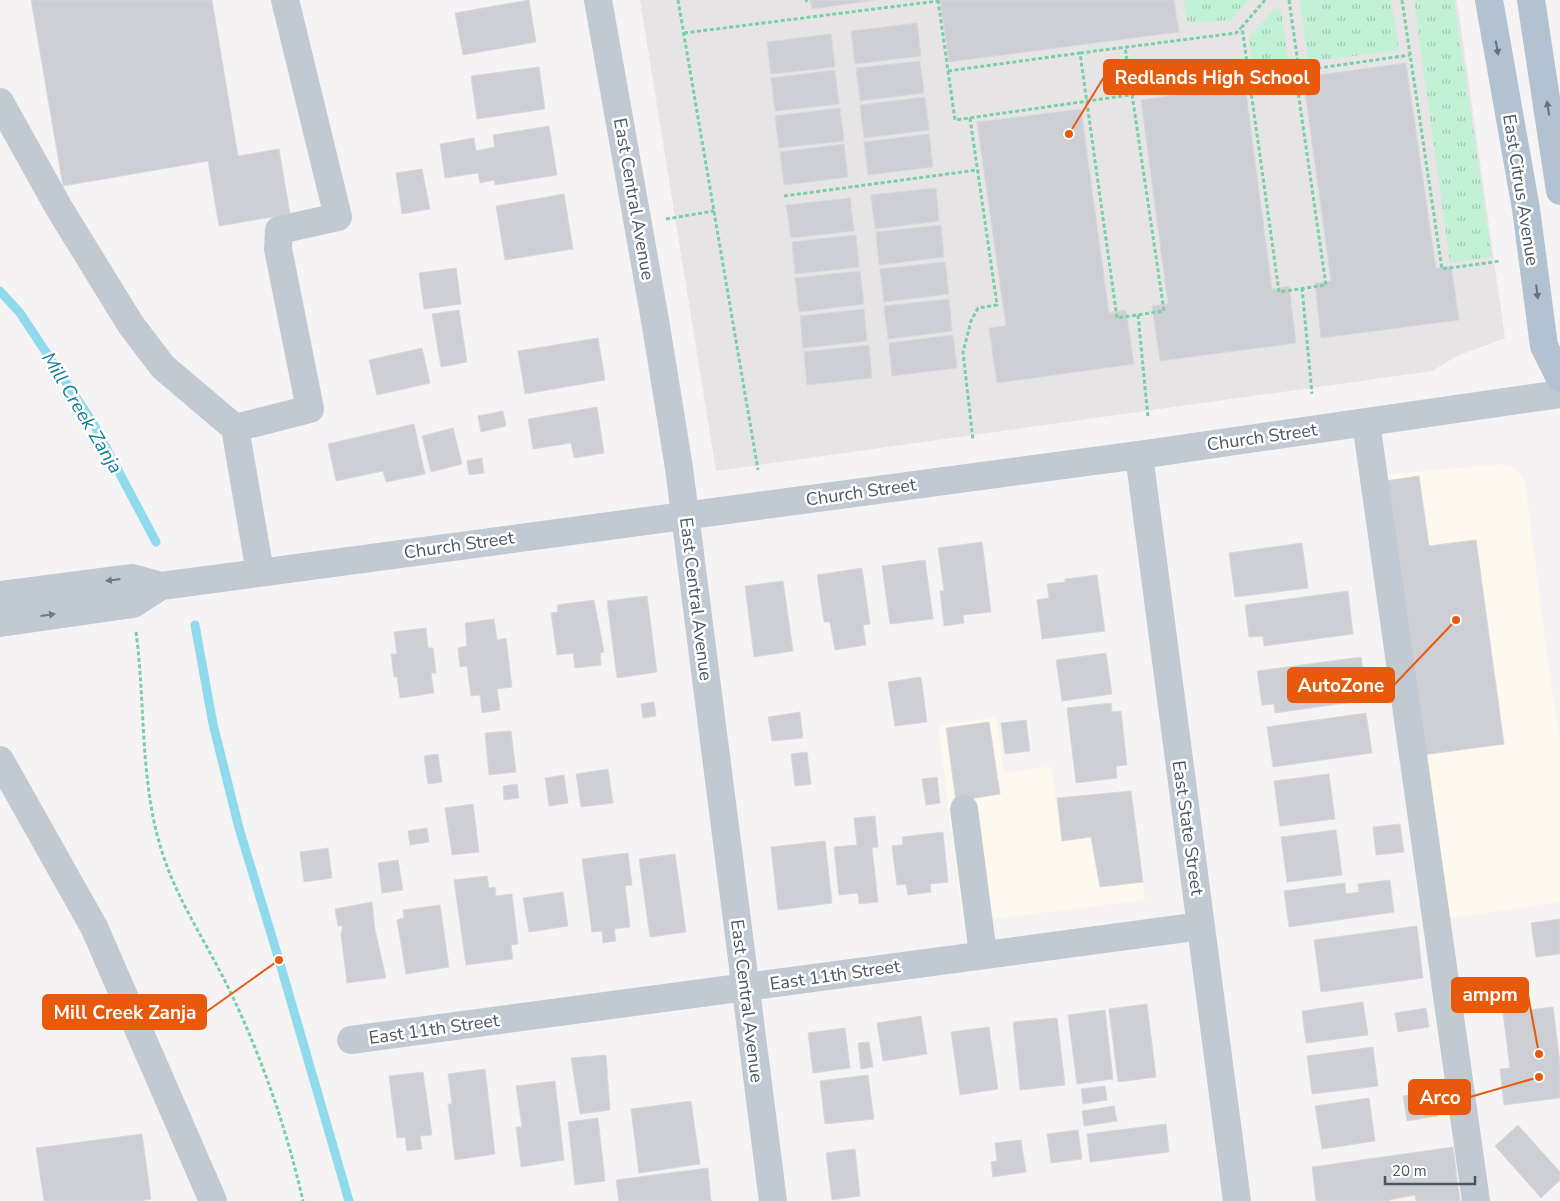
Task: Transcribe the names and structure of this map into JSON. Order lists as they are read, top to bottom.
{
  "streets": {
    "main road": ["East Citrus Avenue"],
    "street": [
      "East Central Avenue",
      "Church Street",
      "East State Street",
      "East 11th Street"
    ]
  },
  "crossings": [
    ["East Central Avenue", "Church Street"],
    ["East Central Avenue", "East 11th Street"],
    ["Church Street", "East State Street"],
    ["East State Street", "East 11th Street"]
  ],
  "water": ["Mill Creek Zanja"],
  "places": [
    "Redlands High School",
    "AutoZone",
    "Mill Creek Zanja",
    "ampm",
    "Arco"
  ],
  "scale_bar": "20 m"
}
